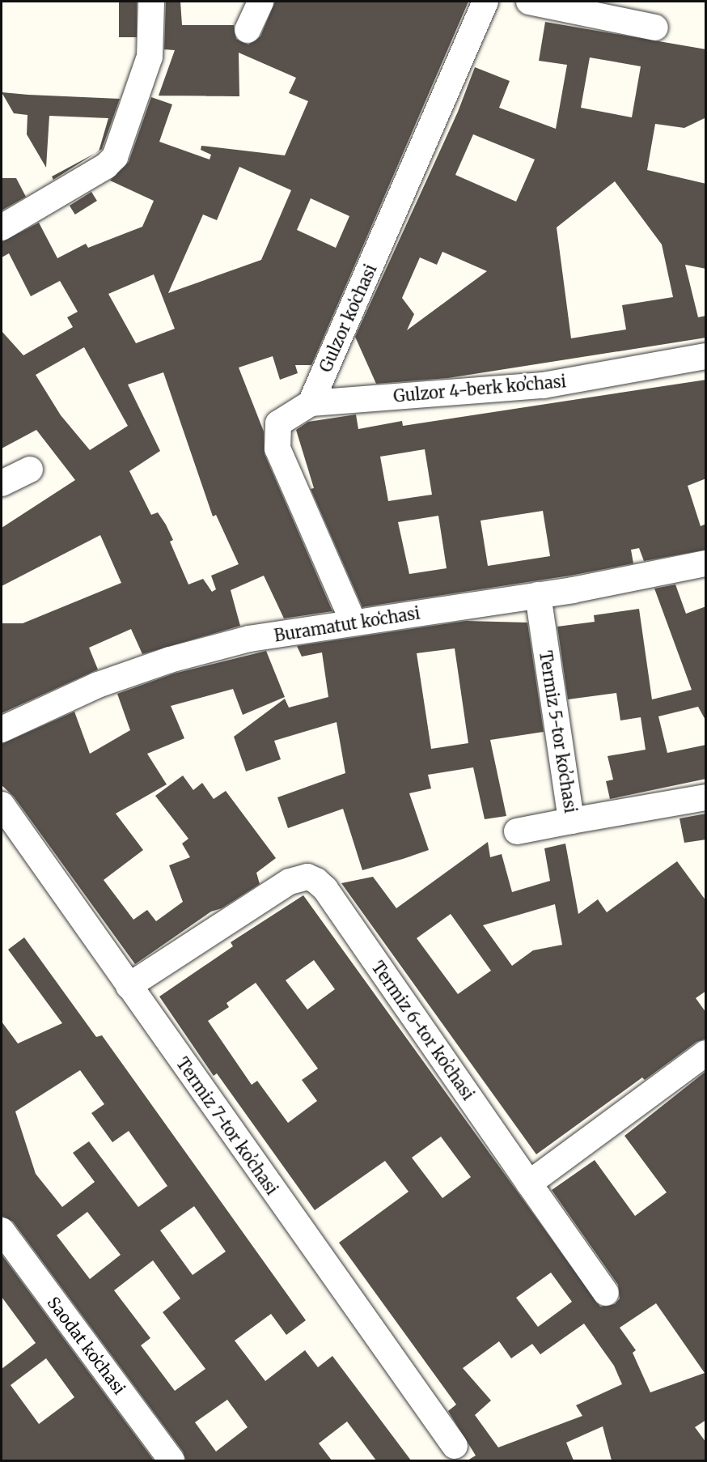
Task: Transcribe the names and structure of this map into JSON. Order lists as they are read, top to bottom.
{
  "streets": {
    "street": [
      "Gulzor koʻchasi",
      "Gulzor 4-berk koʼchasi",
      "Buramatut koʻchasi",
      "Termiz 5-tor koʼchasi",
      "Termiz 6-tor koʼchasi",
      "Termiz 7-tor koʼchasi",
      "Saodat koʻchasi"
    ]
  },
  "crossings": [
    ["Gulzor koʻchasi", "Gulzor 4-berk koʼchasi"],
    ["Buramatut koʻchasi", "Termiz 5-tor koʼchasi"],
    ["Termiz 6-tor koʼchasi", "Termiz 7-tor koʼchasi"]
  ]
}
